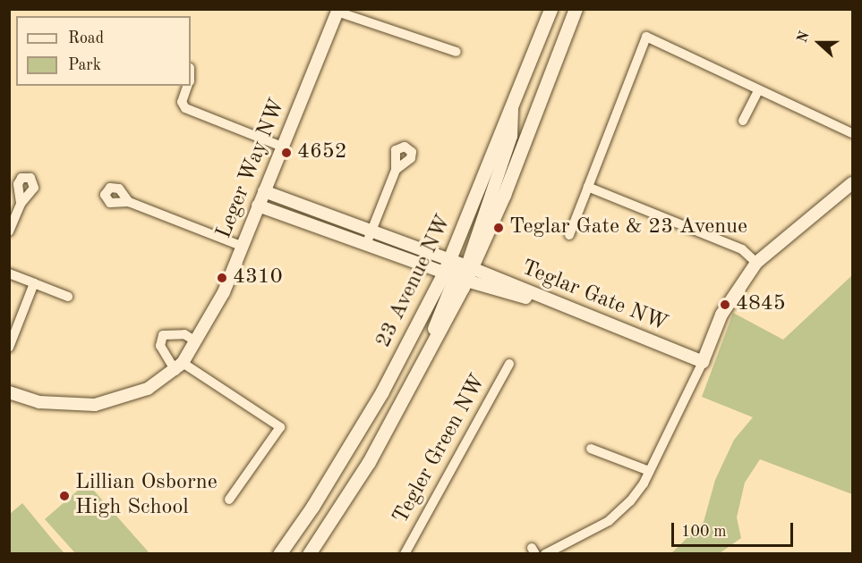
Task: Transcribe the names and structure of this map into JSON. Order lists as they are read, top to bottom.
{
  "streets": {
    "main road": ["23 Avenue NW"],
    "street": ["Leger Way NW", "Teglar Gate NW", "Tegler Green NW"]
  },
  "crossings": [
    ["23 Avenue NW", "Teglar Gate NW"]
  ],
  "places": [
    "4652",
    "Teglar Gate & 23 Avenue",
    "4310",
    "4845",
    "Lillian Osborne High School"
  ],
  "legend": ["Road", "Park"],
  "scale_bar": "100 m",
  "north": "left"
}
